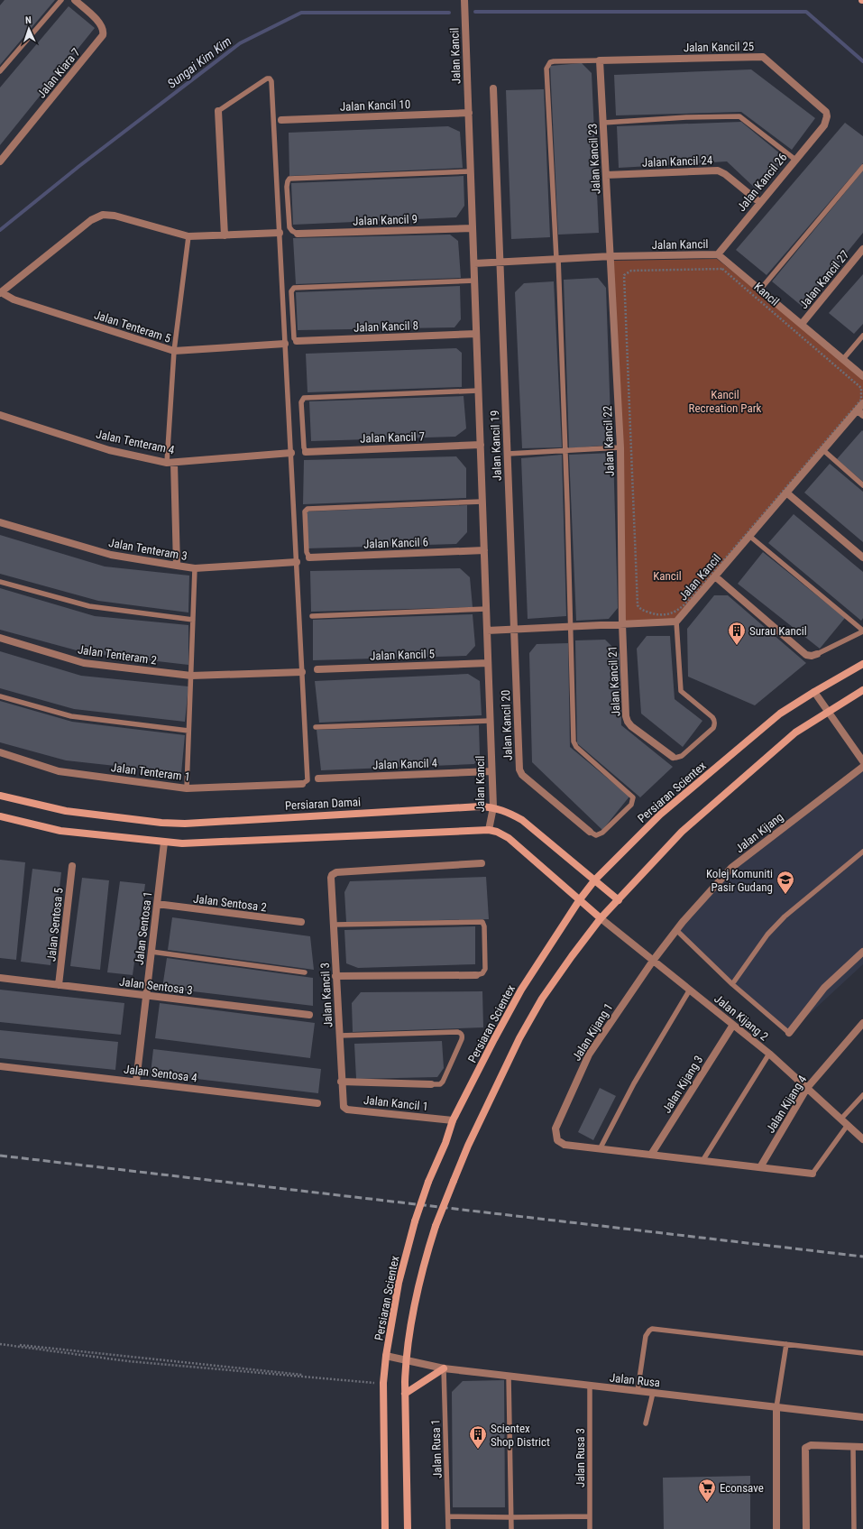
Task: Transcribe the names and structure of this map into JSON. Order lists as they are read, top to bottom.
{
  "streets": {
    "main road": ["Persiaran Scientex", "Persiaran Damai"],
    "street": [
      "Jalan Kancil 25",
      "Jalan Kancil",
      "Jalan Kiara 7",
      "Jalan Kancil 10",
      "Jalan Kancil 23",
      "Jalan Kancil 24",
      "Jalan Kancil 26",
      "Jalan Kancil 9",
      "Jalan Kancil 27",
      "Jalan Tenteram 5",
      "Jalan Kancil 8",
      "Jalan Kancil 7",
      "Jalan Kancil 22",
      "Jalan Tenteram 4",
      "Jalan Kancil 19",
      "Jalan Kancil 6",
      "Jalan Tenteram 3",
      "Jalan Tenteram 2",
      "Jalan Kancil 5",
      "Jalan Kancil 21",
      "Jalan Kancil 20",
      "Jalan Kancil 4",
      "Jalan Tenteram 1",
      "Jalan Kijang",
      "Jalan Sentosa 2",
      "Jalan Sentosa 5",
      "Jalan Sentosa 1",
      "Jalan Sentosa 3",
      "Jalan Kancil 3",
      "Jalan Kijang 2",
      "Jalan Kijang 1",
      "Jalan Sentosa 4",
      "Jalan Kijang 3",
      "Jalan Kancil 1",
      "Jalan Kijang 4",
      "Jalan Rusa"
    ],
    "lane": ["Jalan Rusa 1", "Jalan Rusa 3"],
    "path": ["Kancil"]
  },
  "crossings": [
    ["Jalan Kancil 25", "Jalan Kancil 23"],
    ["Jalan Kancil 25", "Jalan Kancil 26"],
    ["Jalan Kancil", "Jalan Kancil 10"],
    ["Jalan Kancil", "Jalan Kancil 23"],
    ["Jalan Kancil", "Jalan Kancil 26"],
    ["Jalan Kancil", "Jalan Kancil 9"],
    ["Jalan Kancil", "Jalan Kancil 27"],
    ["Jalan Kancil", "Jalan Kancil 8"],
    ["Jalan Kancil", "Jalan Kancil 7"],
    ["Jalan Kancil", "Jalan Kancil 22"],
    ["Jalan Kancil", "Jalan Kancil 19"],
    ["Jalan Kancil", "Jalan Kancil 6"],
    ["Jalan Kancil", "Jalan Kancil 5"],
    ["Jalan Kancil", "Jalan Kancil 4"],
    ["Jalan Kancil", "Persiaran Damai"],
    ["Jalan Kancil 23", "Jalan Kancil 24"],
    ["Jalan Kancil 23", "Jalan Kancil 22"],
    ["Jalan Kancil 24", "Jalan Kancil 26"],
    ["Jalan Kancil 22", "Jalan Kancil 21"],
    ["Jalan Kancil 19", "Jalan Kancil 20"],
    ["Persiaran Scientex", "Persiaran Damai"],
    ["Persiaran Scientex", "Jalan Kancil 1"],
    ["Persiaran Scientex", "Jalan Rusa"],
    ["Jalan Kijang", "Jalan Kijang 2"],
    ["Jalan Kijang", "Jalan Kijang 1"],
    ["Jalan Sentosa 2", "Jalan Sentosa 1"],
    ["Jalan Sentosa 5", "Jalan Sentosa 3"],
    ["Jalan Sentosa 1", "Jalan Sentosa 3"],
    ["Jalan Sentosa 1", "Jalan Sentosa 4"],
    ["Jalan Kancil 3", "Jalan Kancil 1"],
    ["Jalan Kijang 2", "Jalan Kijang 1"],
    ["Jalan Kijang 2", "Jalan Kijang 3"],
    ["Jalan Kijang 2", "Jalan Kijang 4"],
    ["Jalan Rusa", "Jalan Rusa 1"],
    ["Jalan Rusa", "Jalan Rusa 3"]
  ],
  "water": ["Sungai Kim Kim"],
  "parks": ["Kancil Recreation Park", "Kancil"],
  "places": {
    "building": ["Surau Kancil", "Scientex Shop District"],
    "school or university": ["Kolej Komuniti Pasir Gudang"],
    "supermarket": ["Econsave"]
  },
  "north": "top"
}
